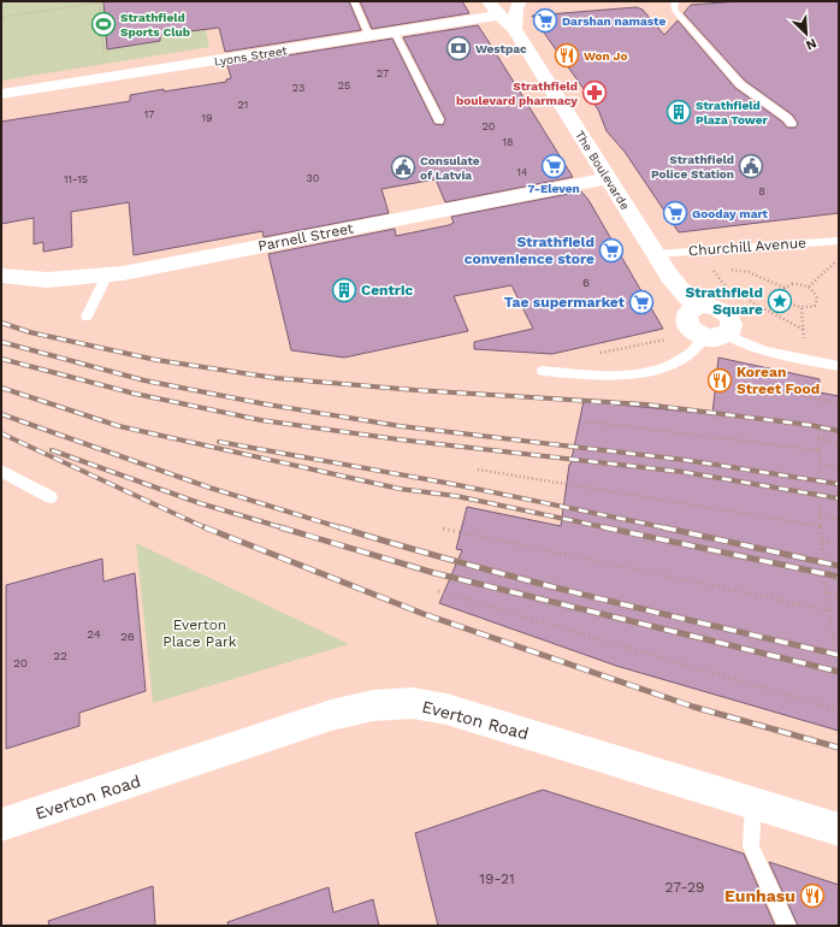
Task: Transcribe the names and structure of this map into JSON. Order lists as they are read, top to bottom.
{
  "streets": {
    "street": [
      "Lyons Street",
      "The Boulevarde",
      "Parnell Street",
      "Everton Road"
    ],
    "lane": ["Churchill Avenue"]
  },
  "crossings": [
    ["Lyons Street", "The Boulevarde"],
    ["The Boulevarde", "Parnell Street"],
    ["The Boulevarde", "Churchill Avenue"]
  ],
  "parks": ["Everton Place Park"],
  "places": {
    "supermarket": [
      "Darshan namaste",
      "7-Eleven",
      "Gooday mart",
      "Strathfield convenience store",
      "Tae supermarket"
    ],
    "sports": ["Strathfield Sports Club"],
    "bank": ["Westpac"],
    "restaurant": ["Won Jo", "Korean Street Food", "Eunhasu"],
    "pharmacy": ["Strathfield boulevard pharmacy"],
    "building": ["Strathfield Plaza Tower", "Centric"],
    "public building": ["Strathfield Police Station", "Consulate of Latvia"],
    "place": ["Strathfield Square"]
  },
  "house_numbers": [
    "27",
    "25",
    "23",
    "21",
    "17",
    "19",
    "20",
    "18",
    "14",
    "30",
    "11-15",
    "8",
    "6",
    "24",
    "26",
    "22",
    "20",
    "19-21",
    "27-29"
  ],
  "north": "bottom right"
}
